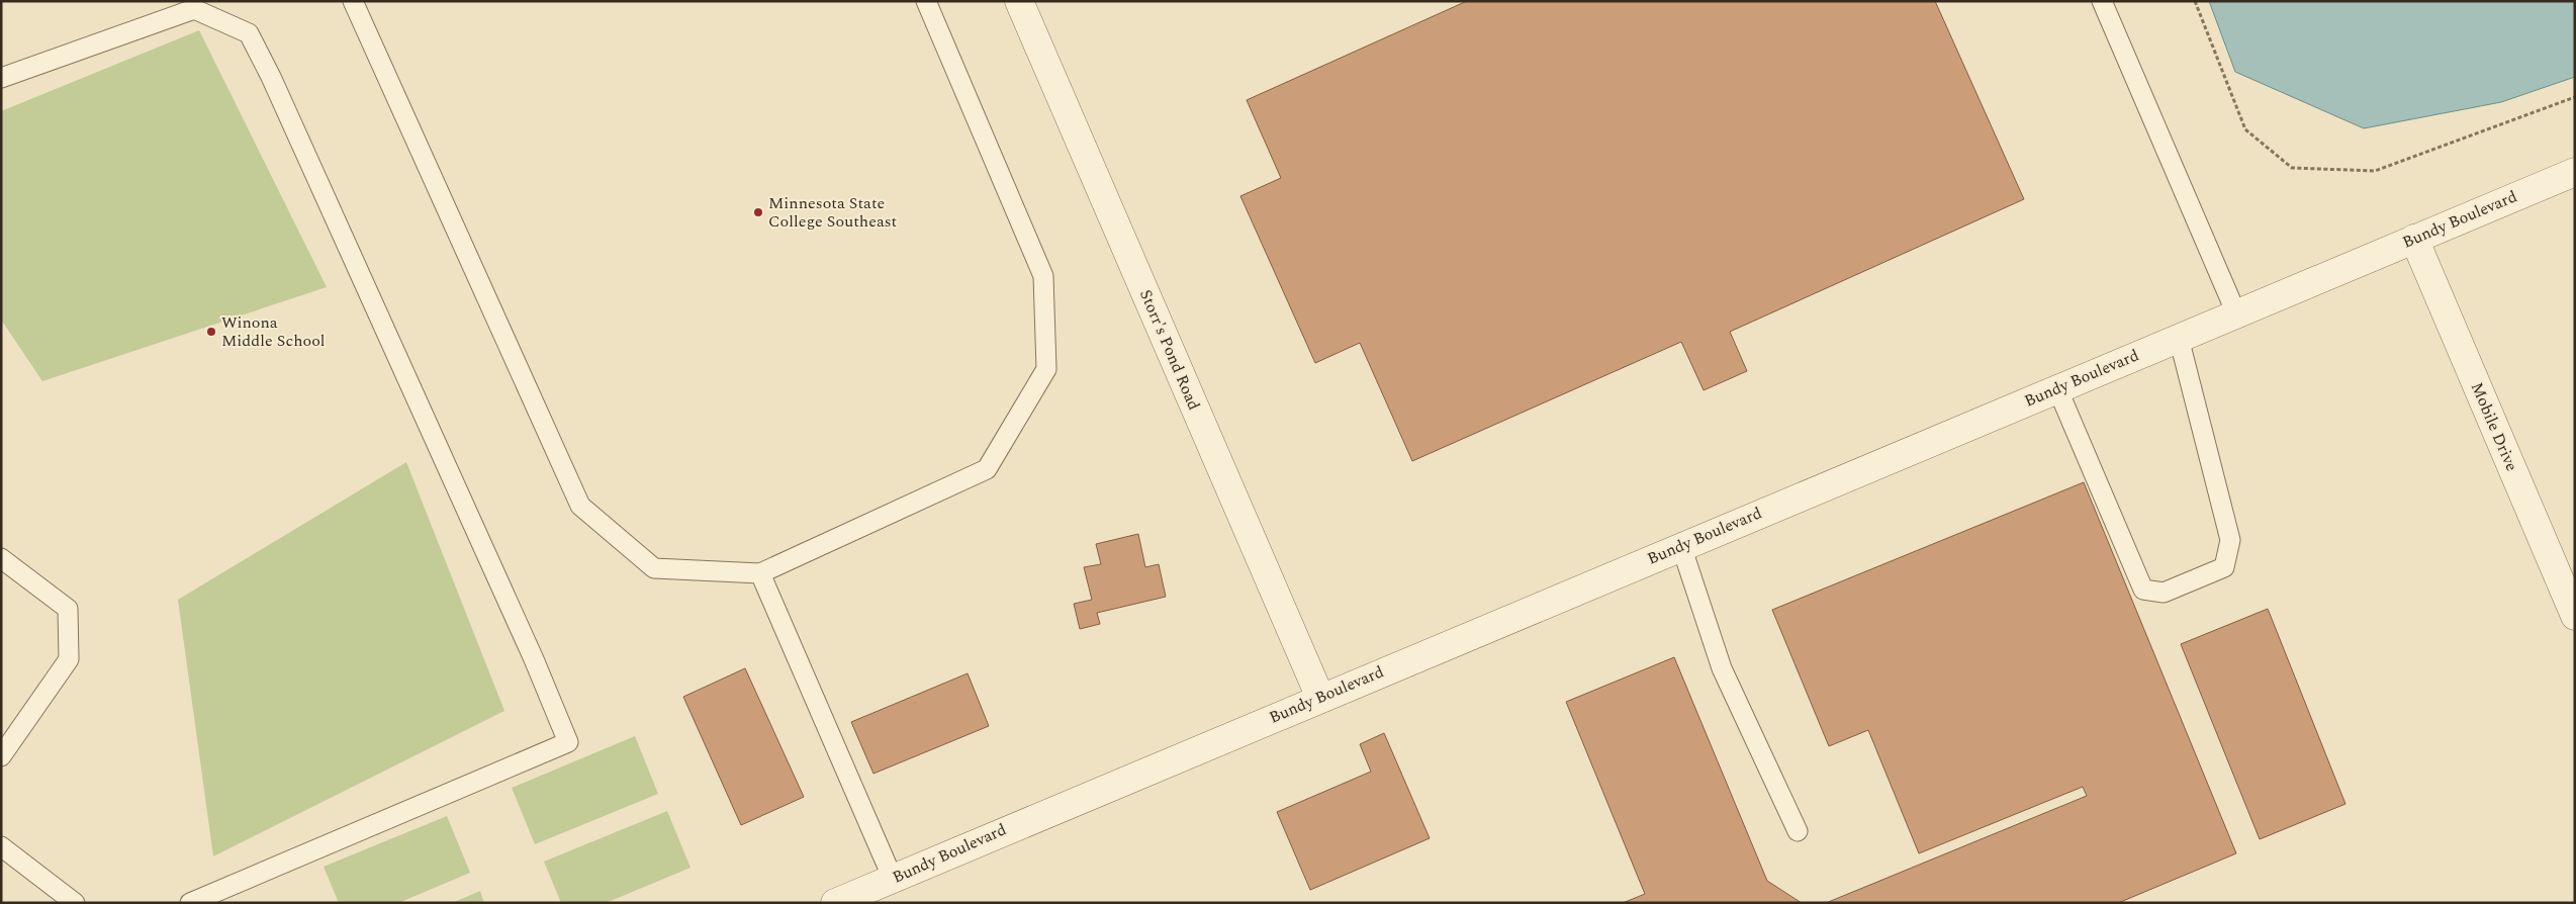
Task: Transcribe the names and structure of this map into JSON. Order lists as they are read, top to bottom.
{
  "streets": {
    "street": ["Bundy Boulevard", "Storr's Pond Road", "Mobile Drive"]
  },
  "crossings": [
    ["Bundy Boulevard", "Storr's Pond Road"],
    ["Bundy Boulevard", "Mobile Drive"]
  ],
  "places": ["Minnesota State College Southeast", "Winona Middle School"]
}
